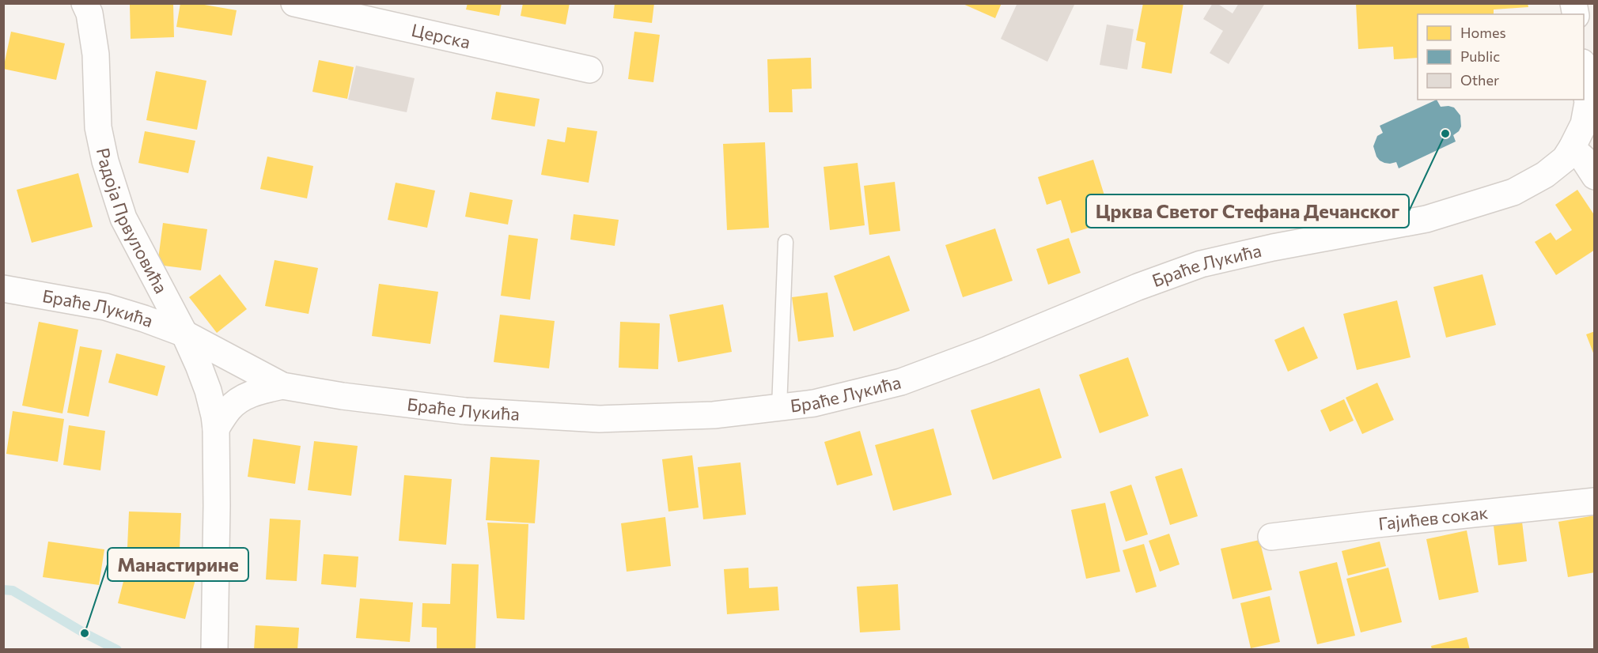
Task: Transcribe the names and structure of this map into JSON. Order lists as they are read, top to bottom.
{
  "streets": {
    "street": [
      "Церска",
      "Радоја Првуловића",
      "Браће Лукића",
      "Гајићев сокак"
    ]
  },
  "crossings": [
    ["Радоја Првуловића", "Браће Лукића"]
  ],
  "places": ["Црква Светог Стефана Дечанског", "Манастирине"],
  "legend": ["Homes", "Public", "Other"]
}
